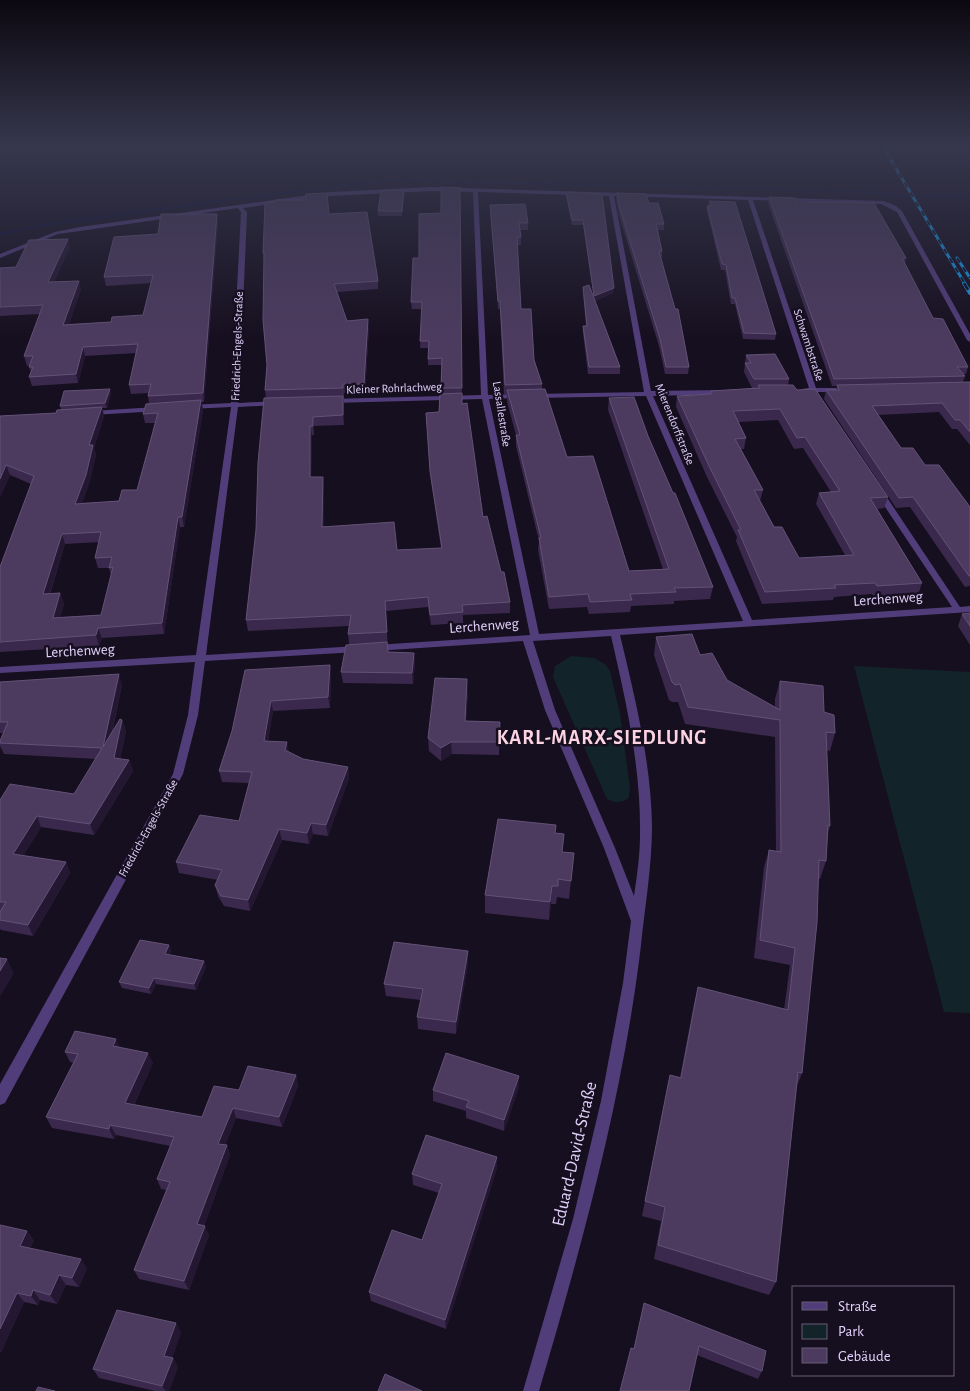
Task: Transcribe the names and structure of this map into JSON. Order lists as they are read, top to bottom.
{
  "streets": {
    "street": [
      "Schwambstraße",
      "Friedrich-Engels-Straße",
      "Kleiner Rohrlachweg",
      "Lassallestraße",
      "Mierendorffstraße",
      "Lerchenweg",
      "Eduard-David-Straße"
    ]
  },
  "crossings": [
    ["Friedrich-Engels-Straße", "Lerchenweg"],
    ["Kleiner Rohrlachweg", "Lassallestraße"],
    ["Kleiner Rohrlachweg", "Mierendorffstraße"],
    ["Lassallestraße", "Lerchenweg"],
    ["Lassallestraße", "Eduard-David-Straße"],
    ["Mierendorffstraße", "Lerchenweg"],
    ["Lerchenweg", "Eduard-David-Straße"]
  ],
  "districts": ["KARL-MARX-SIEDLUNG"],
  "legend": ["Straße", "Park", "Gebäude"]
}
